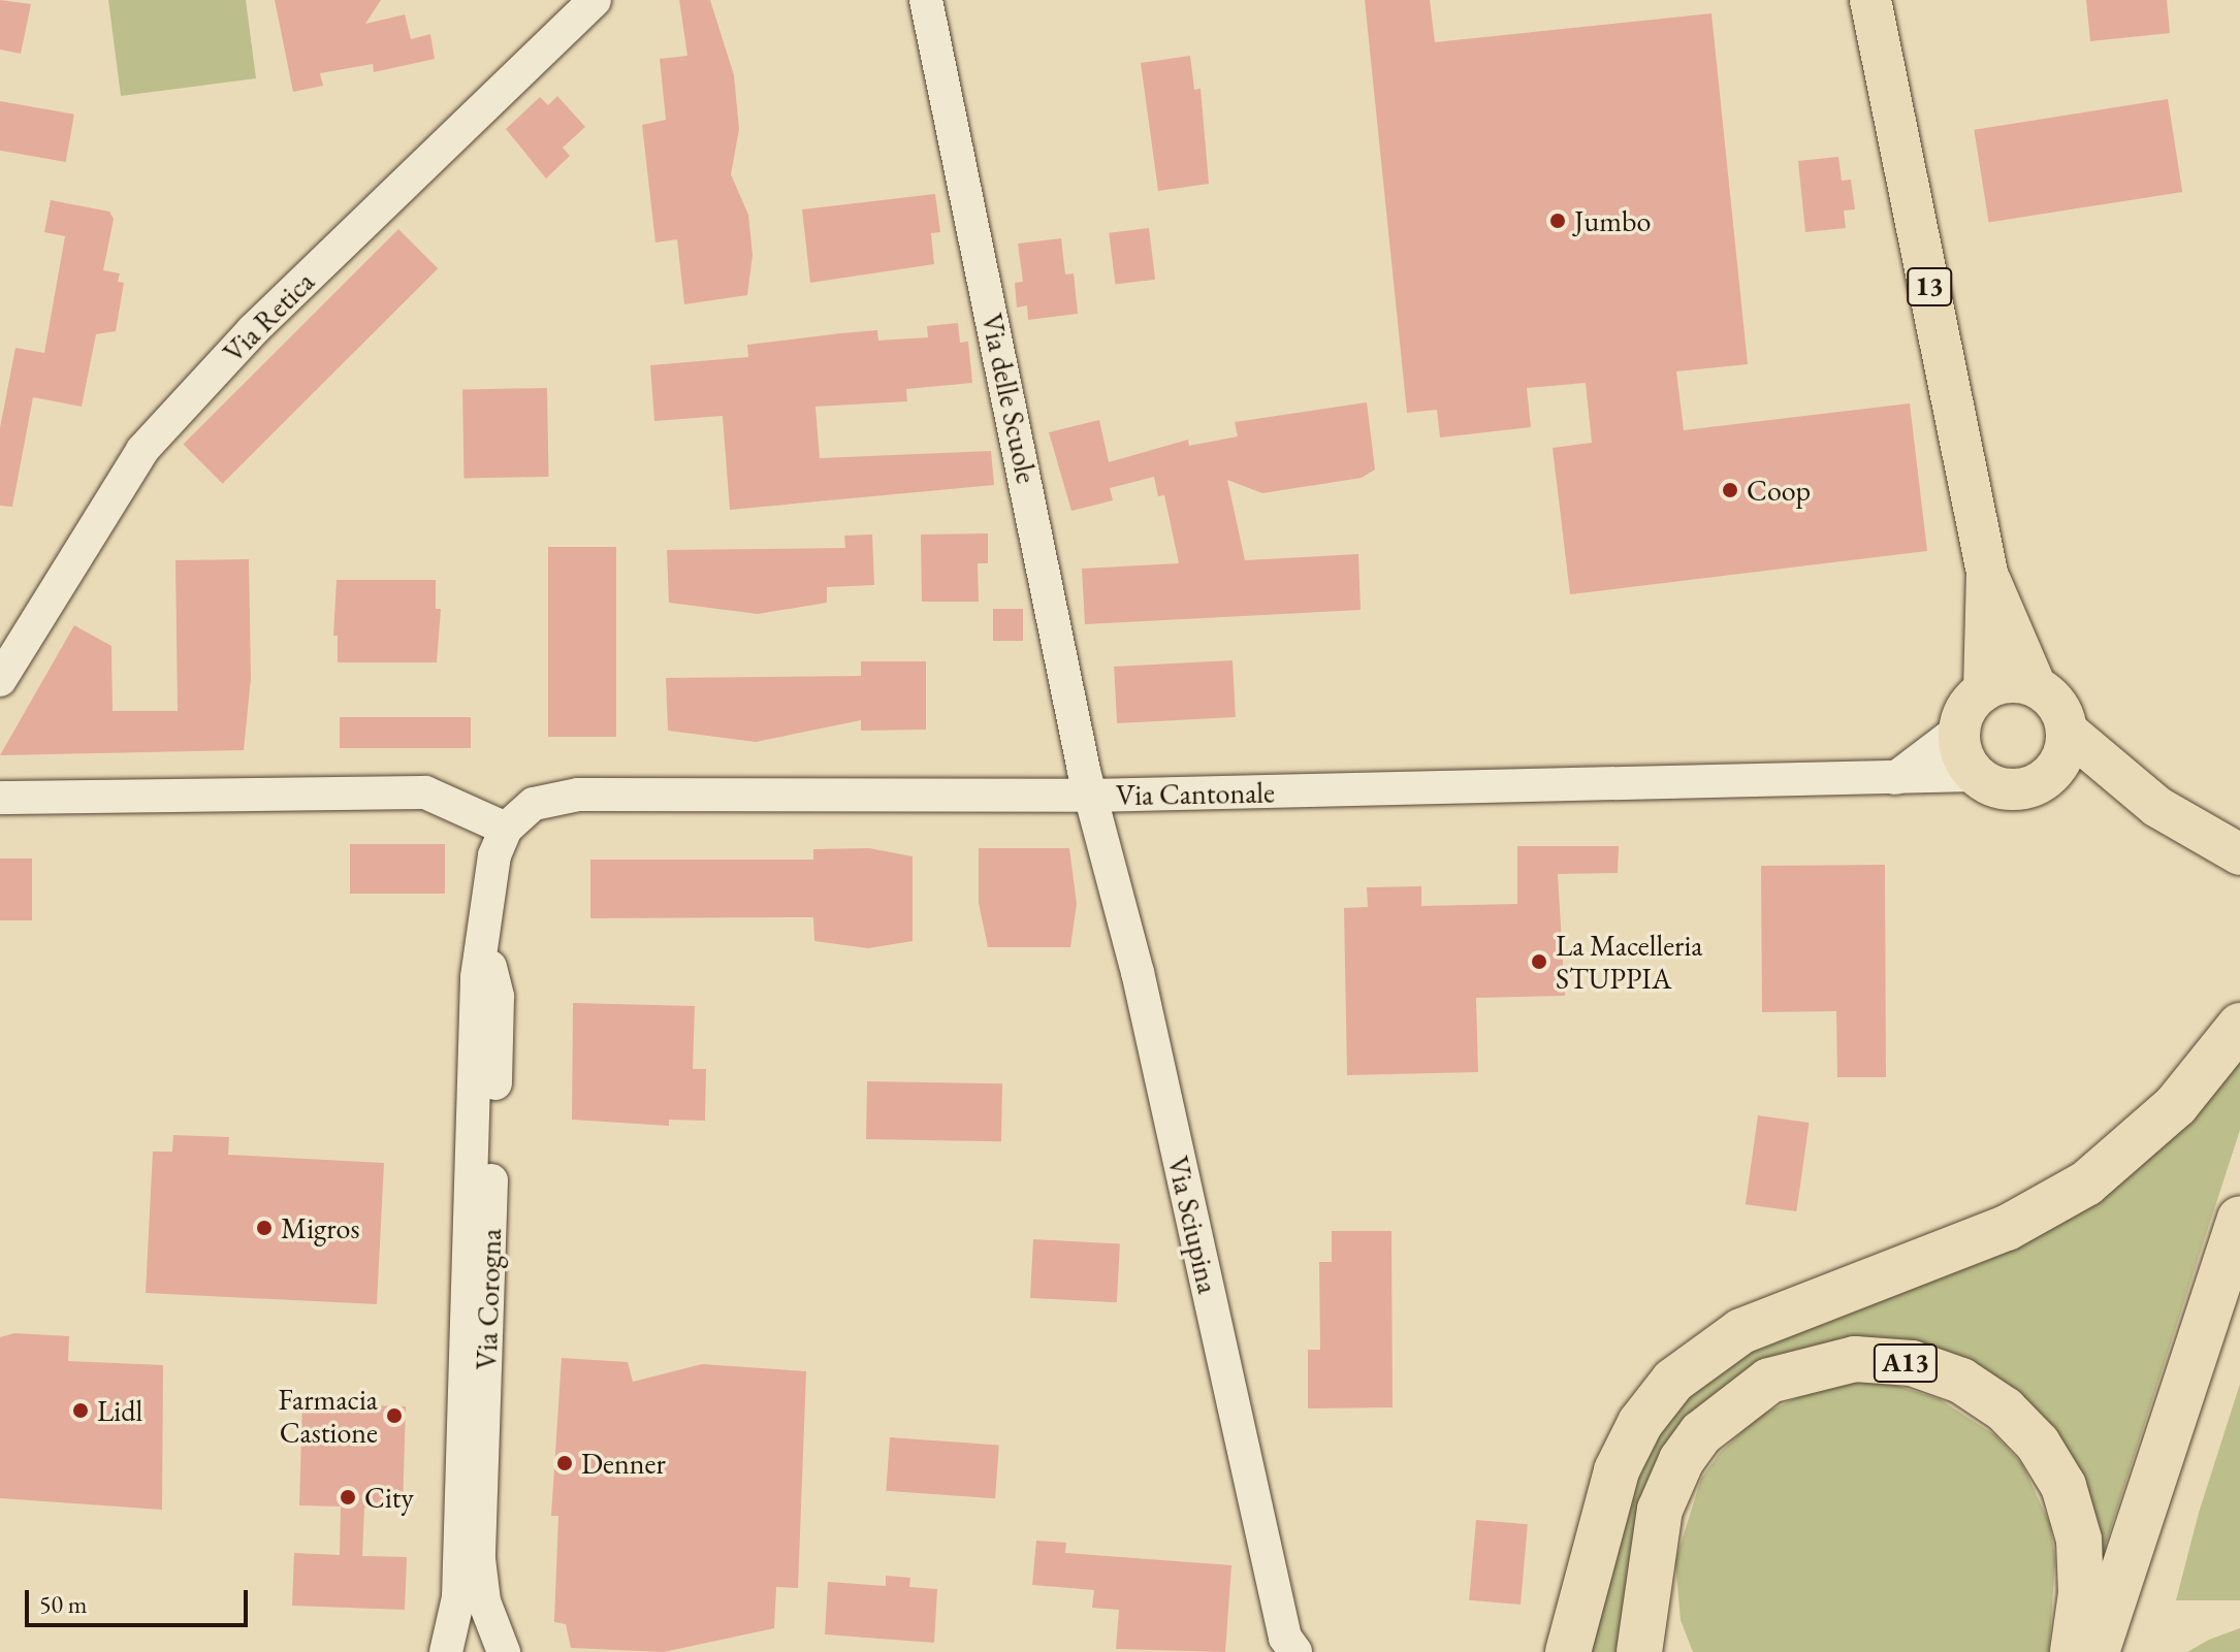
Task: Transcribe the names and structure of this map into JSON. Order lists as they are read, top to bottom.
{
  "streets": {
    "highway": ["A13"],
    "main road": ["13"],
    "street": [
      "Via Retica",
      "Via delle Scuole",
      "Via Cantonale",
      "Via Sciupina",
      "Via Corogna"
    ]
  },
  "crossings": [
    ["13", "Via Cantonale"],
    ["Via delle Scuole", "Via Cantonale"],
    ["Via delle Scuole", "Via Sciupina"],
    ["Via Cantonale", "Via Sciupina"],
    ["Via Cantonale", "Via Corogna"]
  ],
  "places": [
    "Jumbo",
    "Coop",
    "La Macelleria STUPPIA",
    "Migros",
    "Lidl",
    "Farmacia Castione",
    "Denner",
    "City"
  ],
  "scale_bar": "50 m"
}
